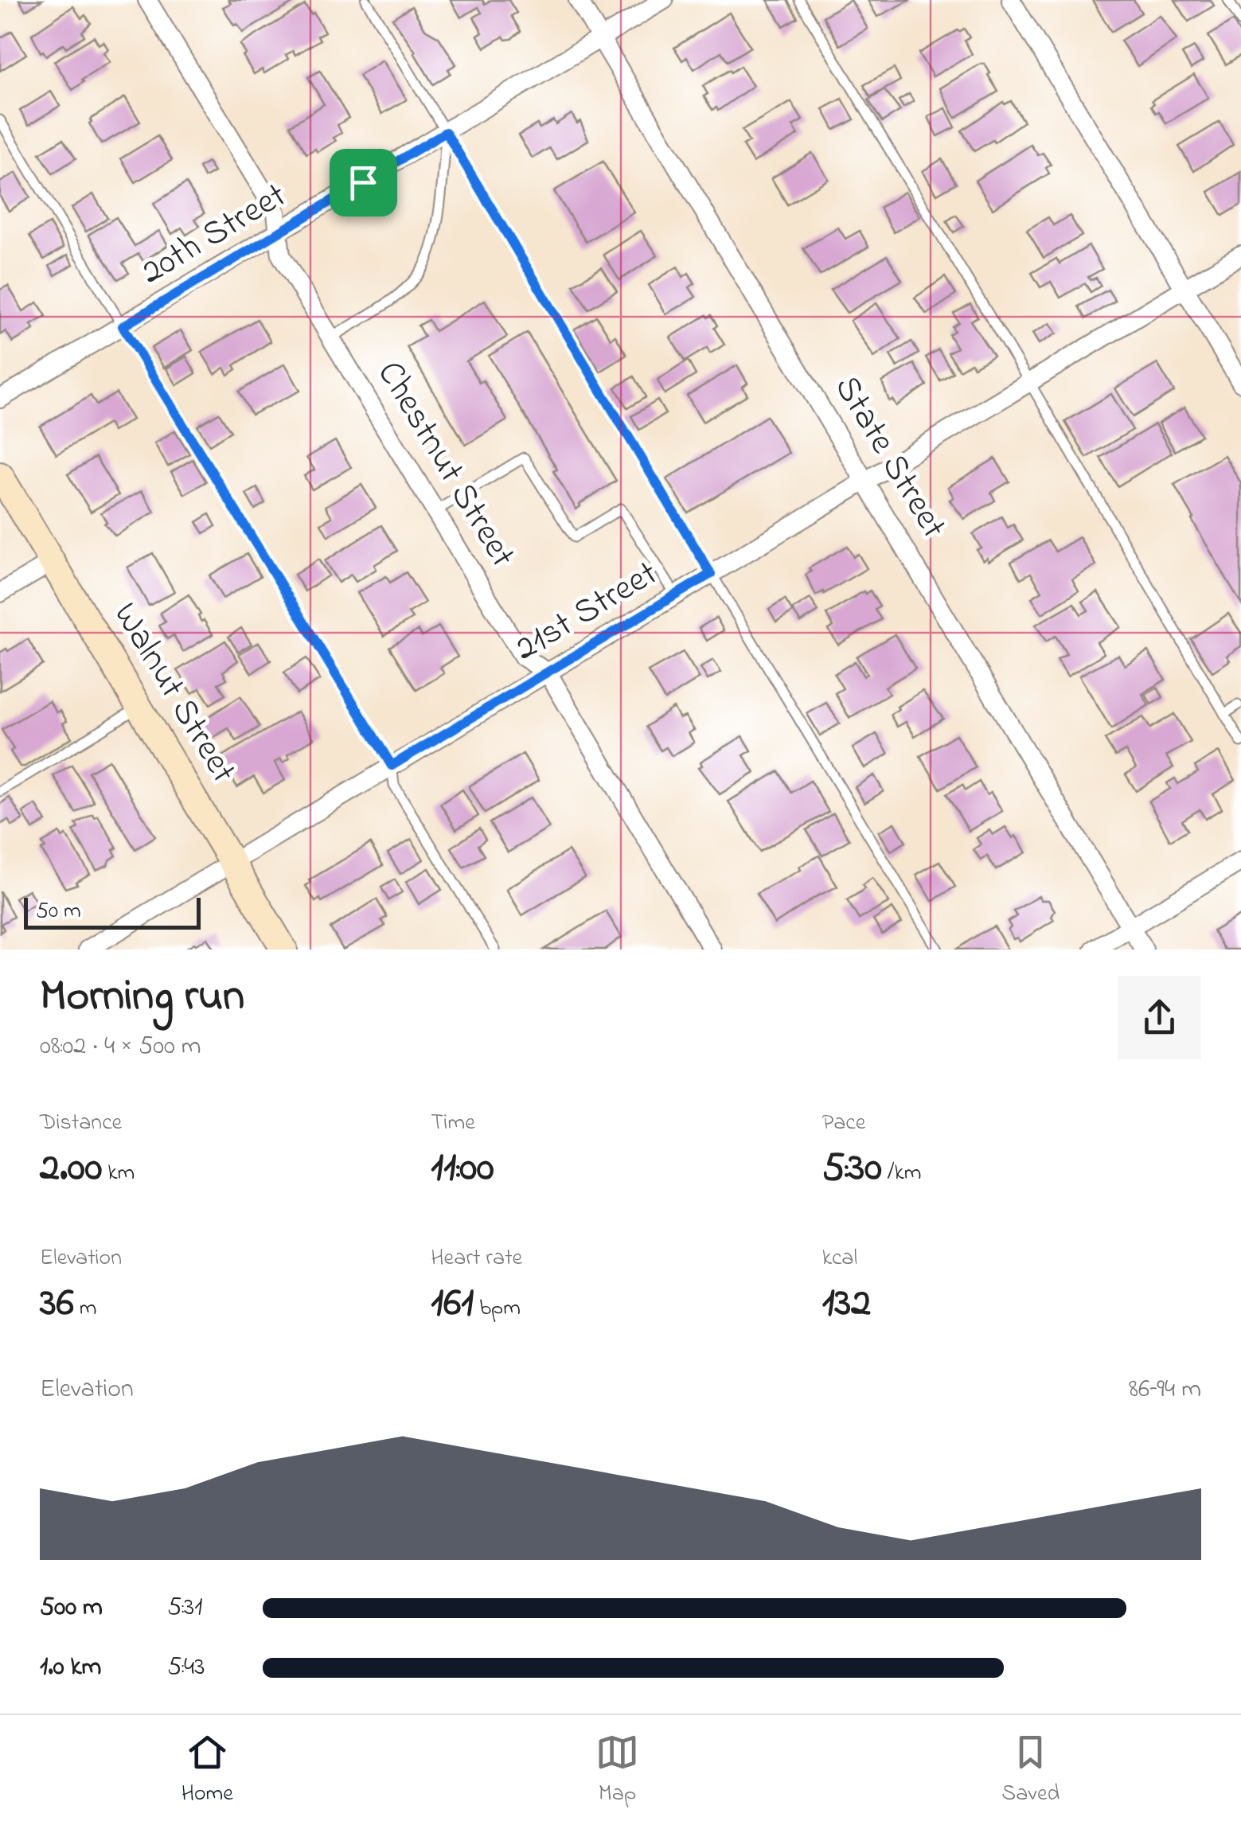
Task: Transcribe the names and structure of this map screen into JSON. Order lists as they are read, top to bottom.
{
  "streets": {
    "main road": ["Walnut Street"],
    "street": [
      "20th Street",
      "State Street",
      "Chestnut Street",
      "21st Street"
    ]
  },
  "crossings": [
    ["20th Street", "State Street"],
    ["20th Street", "Chestnut Street"],
    ["State Street", "21st Street"],
    ["Chestnut Street", "21st Street"],
    ["21st Street", "Walnut Street"]
  ],
  "scale_bar": "50 m",
  "page": {
    "scale": "50 m",
    "heading": ["Morning run", "08:02 · 4 × 500 m"],
    "stats": [
      ["Distance", "2.00 km"],
      ["Time", "11:00"],
      ["Pace", "5:30 /km"],
      ["Elevation", "36 m"],
      ["Heart rate", "161 bpm"],
      ["kcal", "132"]
    ],
    "chart": ["Elevation", "86–94 m"],
    "list": [
      {
        "name": "500 m",
        "note": "5:31"
      },
      {
        "name": "1.0 km",
        "note": "5:43"
      }
    ],
    "tabs": ["Home", "Map", "Saved"]
  }
}
